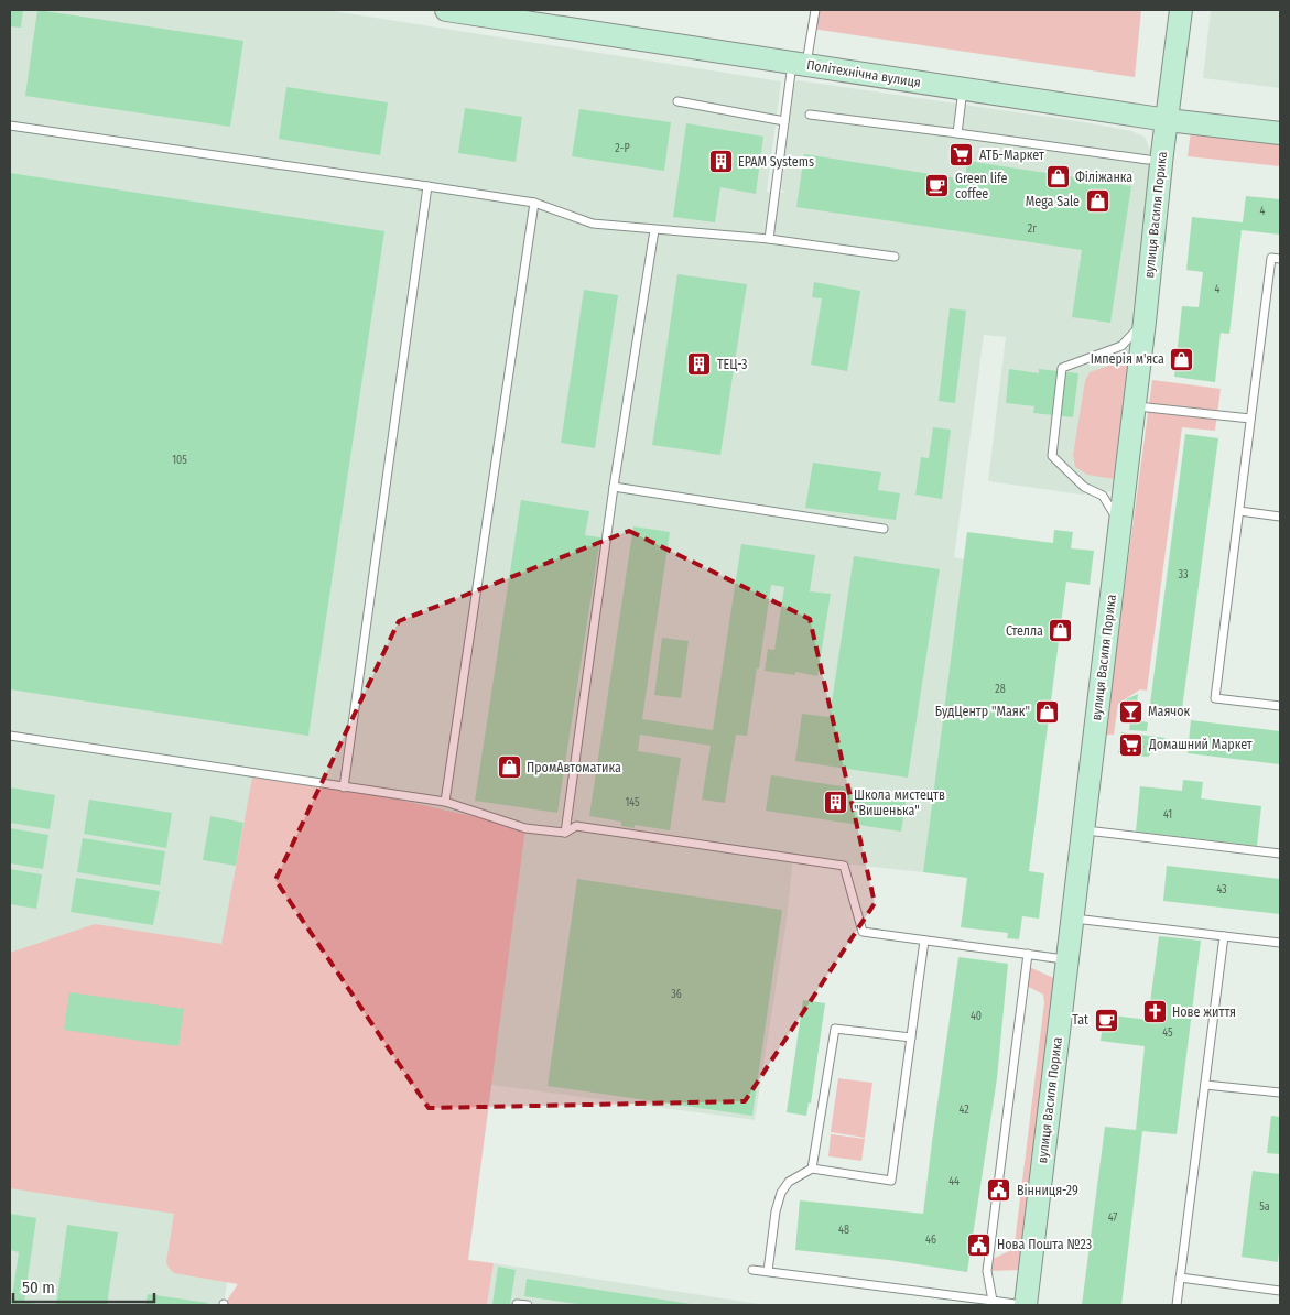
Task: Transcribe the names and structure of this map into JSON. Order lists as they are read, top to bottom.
{
  "streets": {
    "street": ["Політехнічна вулиця", "вулиця Василя Порика"]
  },
  "crossings": [
    ["Політехнічна вулиця", "вулиця Василя Порика"]
  ],
  "places": {
    "supermarket": ["АТБ-Маркет", "Домашний Маркет"],
    "building": ["EPAM Systems", "ТЕЦ-3", "Школа мистецтв \"Вишенька\""],
    "shop": [
      "Філіжанка",
      "Mega Sale",
      "Імперія м'яса",
      "Стелла",
      "БудЦентр \"Маяк\"",
      "ПромАвтоматика"
    ],
    "cafe": ["Green life coffee", "Tat"],
    "bar": ["Маячок"],
    "church": ["Нове життя"],
    "public building": ["Вінниця-29", "Нова Пошта №23"]
  },
  "house_numbers": [
    "2-Р",
    "4",
    "2г",
    "4",
    "105",
    "33",
    "28",
    "145",
    "41",
    "43",
    "36",
    "40",
    "45",
    "42",
    "44",
    "5а",
    "47",
    "48",
    "46"
  ],
  "scale_bar": "50 m"
}
